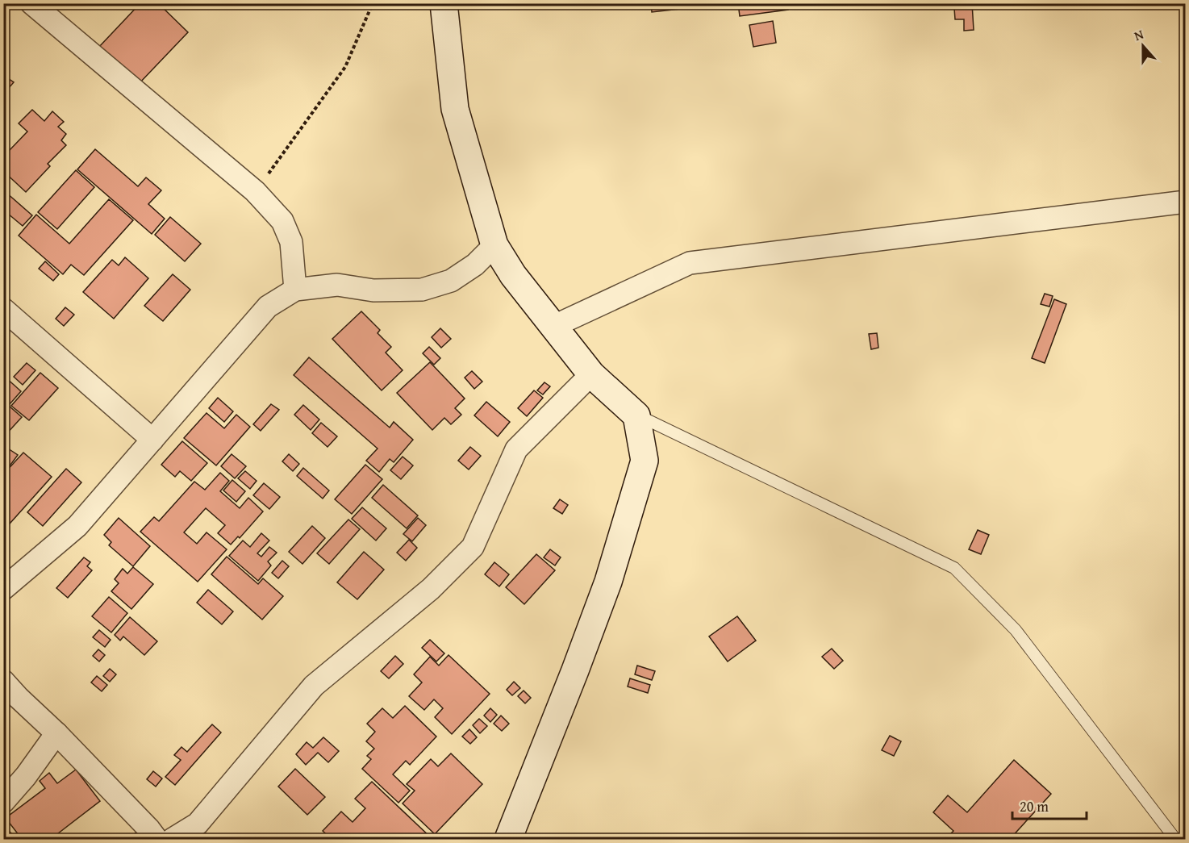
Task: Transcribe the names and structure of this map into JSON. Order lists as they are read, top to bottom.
{
  "scale_bar": "20 m",
  "north": "top"
}
